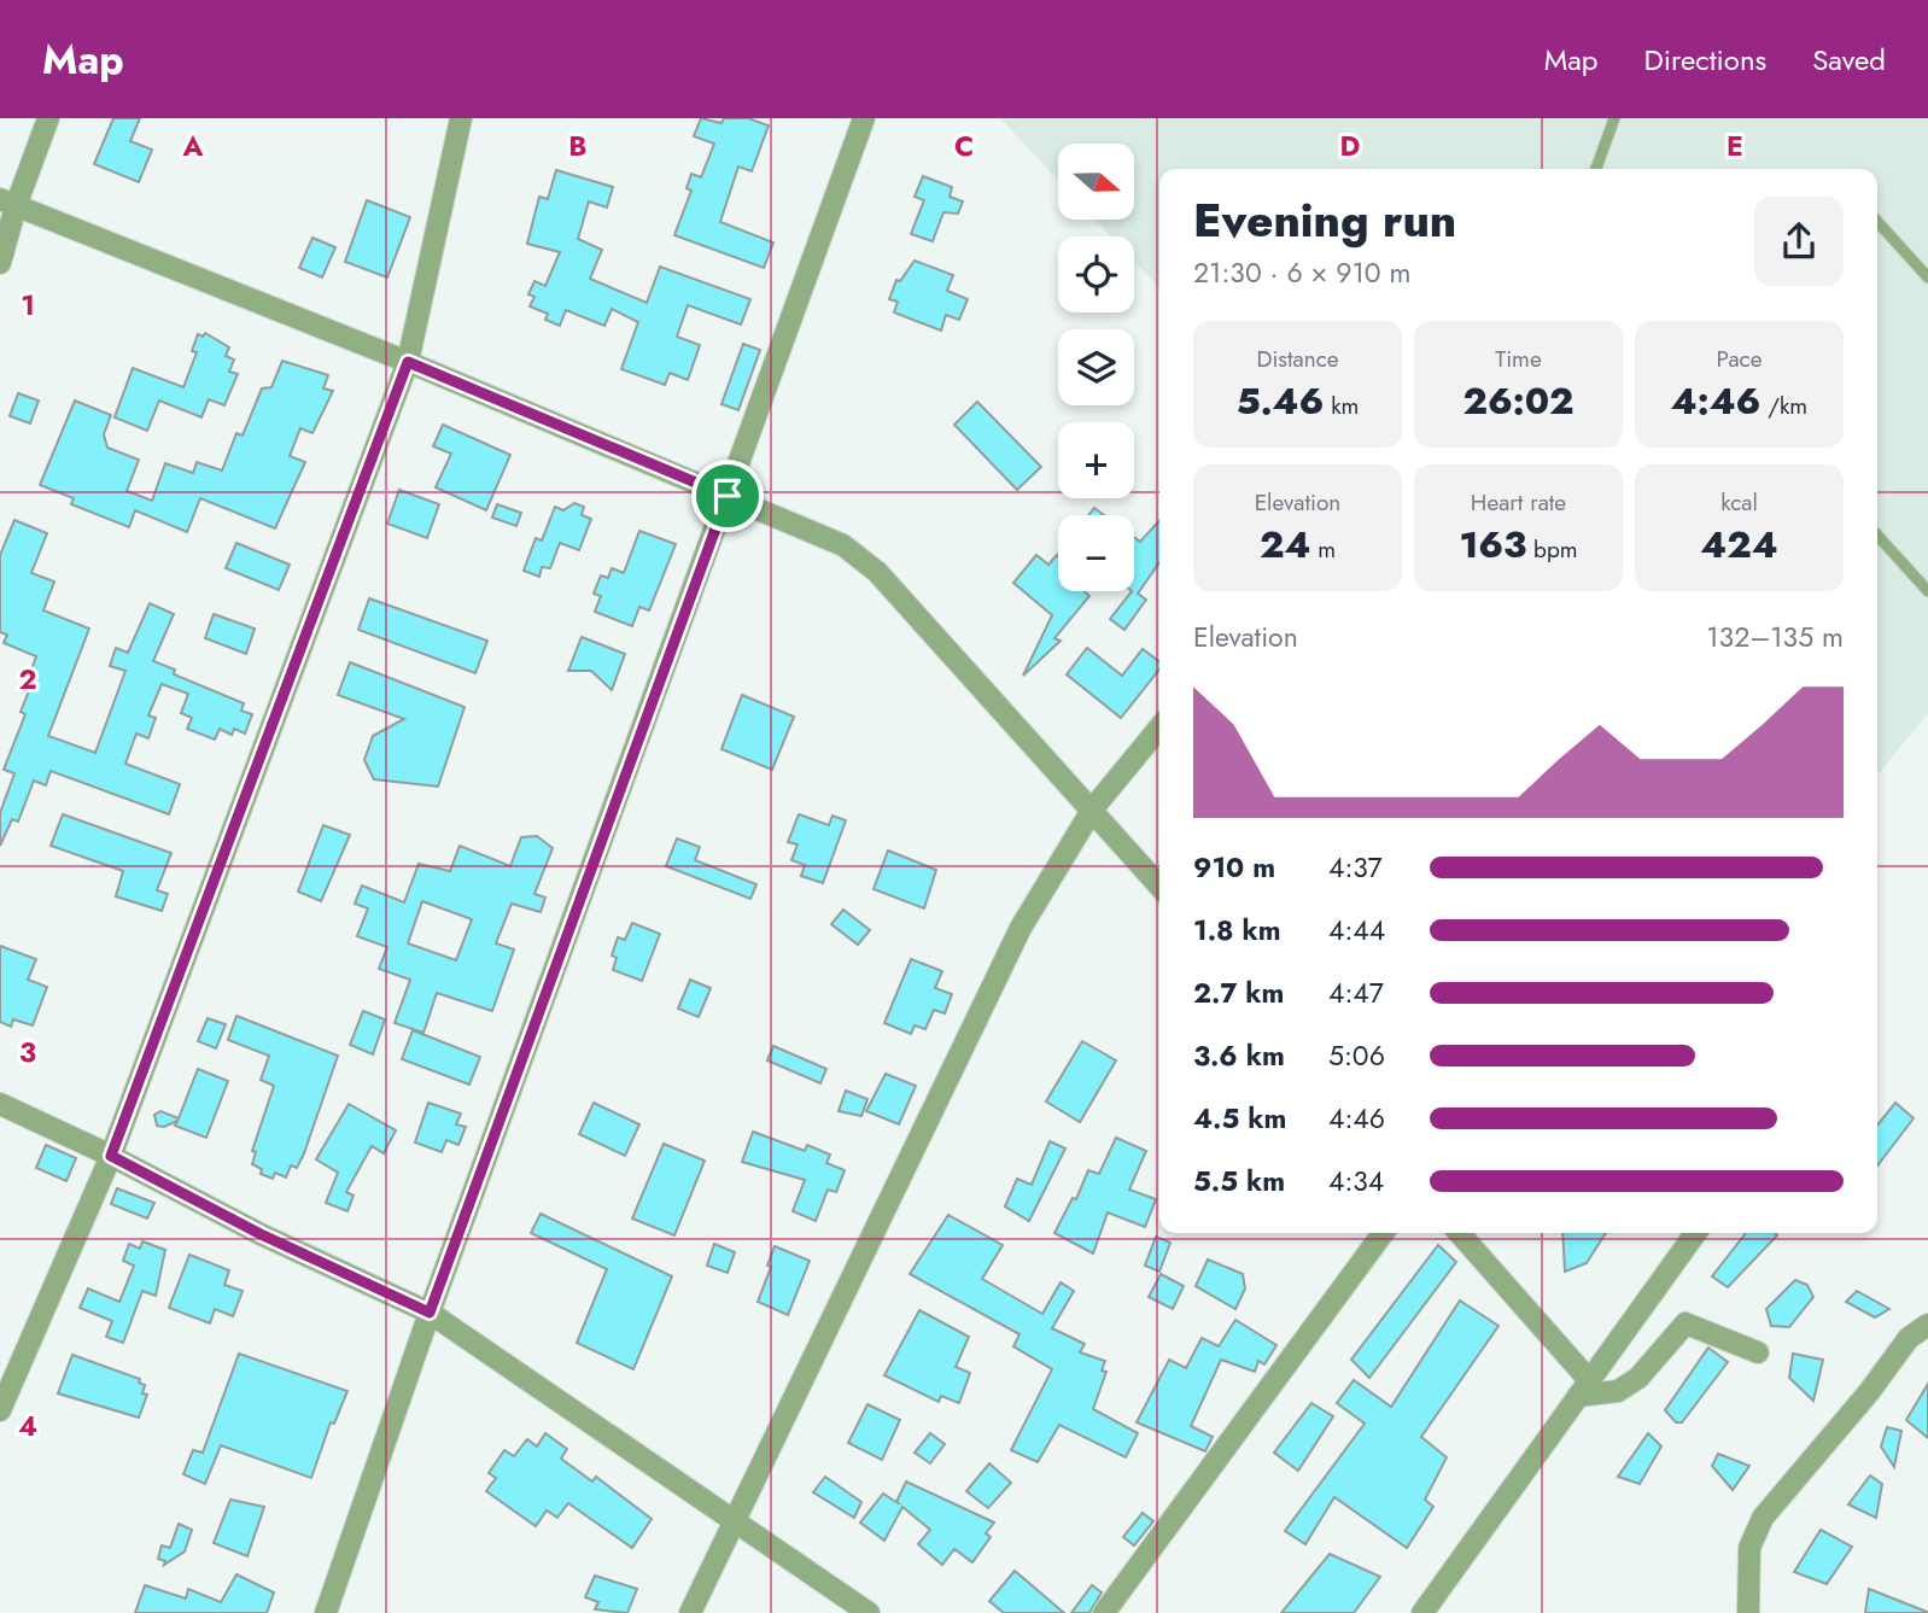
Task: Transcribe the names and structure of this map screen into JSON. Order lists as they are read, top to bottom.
{
  "north": "right",
  "page": {
    "header": "Map",
    "nav": ["Map", "Directions", "Saved"],
    "map_buttons": ["+", "−"],
    "heading": ["Evening run", "21:30 · 6 × 910 m"],
    "stats": [
      ["Distance", "5.46 km"],
      ["Time", "26:02"],
      ["Pace", "4:46 /km"],
      ["Elevation", "24 m"],
      ["Heart rate", "163 bpm"],
      ["kcal", "424"]
    ],
    "chart": ["Elevation", "132–135 m"],
    "list": [
      {
        "name": "910 m",
        "note": "4:37"
      },
      {
        "name": "1.8 km",
        "note": "4:44"
      },
      {
        "name": "2.7 km",
        "note": "4:47"
      },
      {
        "name": "3.6 km",
        "note": "5:06"
      },
      {
        "name": "4.5 km",
        "note": "4:46"
      },
      {
        "name": "5.5 km",
        "note": "4:34"
      }
    ]
  },
  "grid": {
    "columns": [
      "A",
      "B",
      "C",
      "D",
      "E"
    ],
    "rows": [
      "1",
      "2",
      "3",
      "4"
    ]
  }
}
